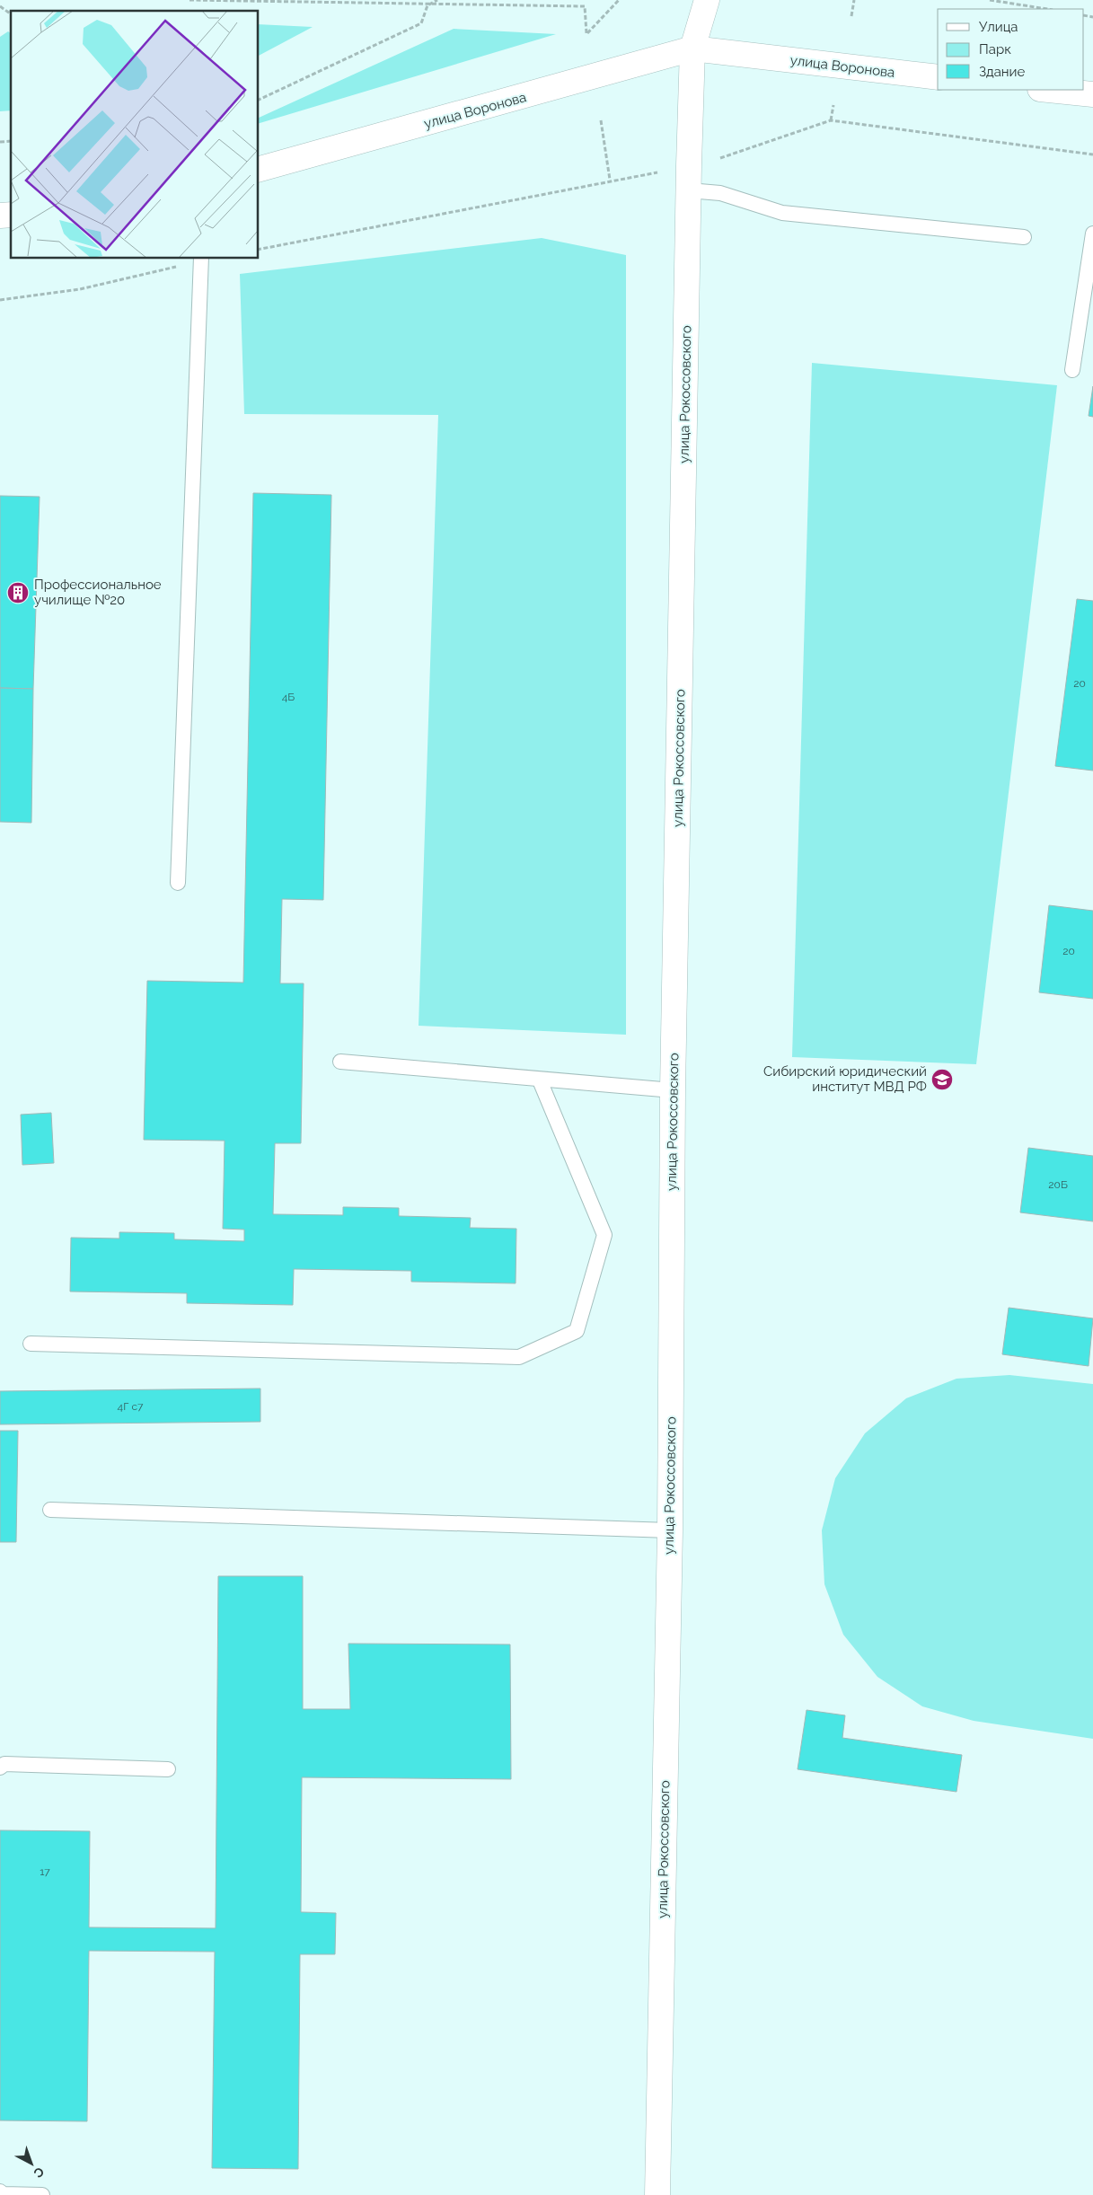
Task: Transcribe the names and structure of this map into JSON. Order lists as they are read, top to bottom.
{
  "streets": {
    "street": ["улица Воронова", "улица Рокоссовского"]
  },
  "crossings": [
    ["улица Воронова", "улица Рокоссовского"]
  ],
  "places": {
    "building": ["Профессиональное училище №20"],
    "school or university": ["Сибирский юридический институт МВД РФ"]
  },
  "house_numbers": [
    "20",
    "4Б",
    "20",
    "20Б",
    "4Г с7",
    "17"
  ],
  "legend": ["Улица", "Парк", "Здание"],
  "north": "bottom right"
}
